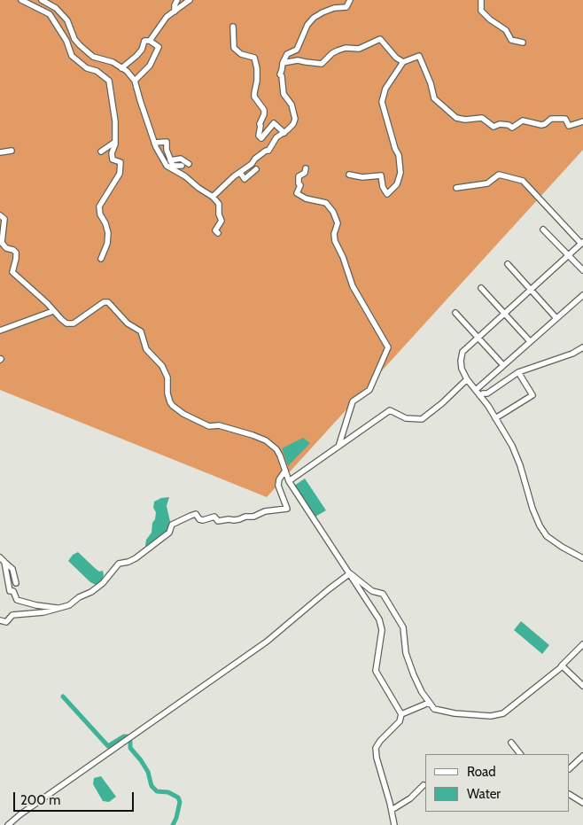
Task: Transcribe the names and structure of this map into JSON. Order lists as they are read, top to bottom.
{
  "legend": ["Road", "Water"],
  "scale_bar": "200 m"
}
